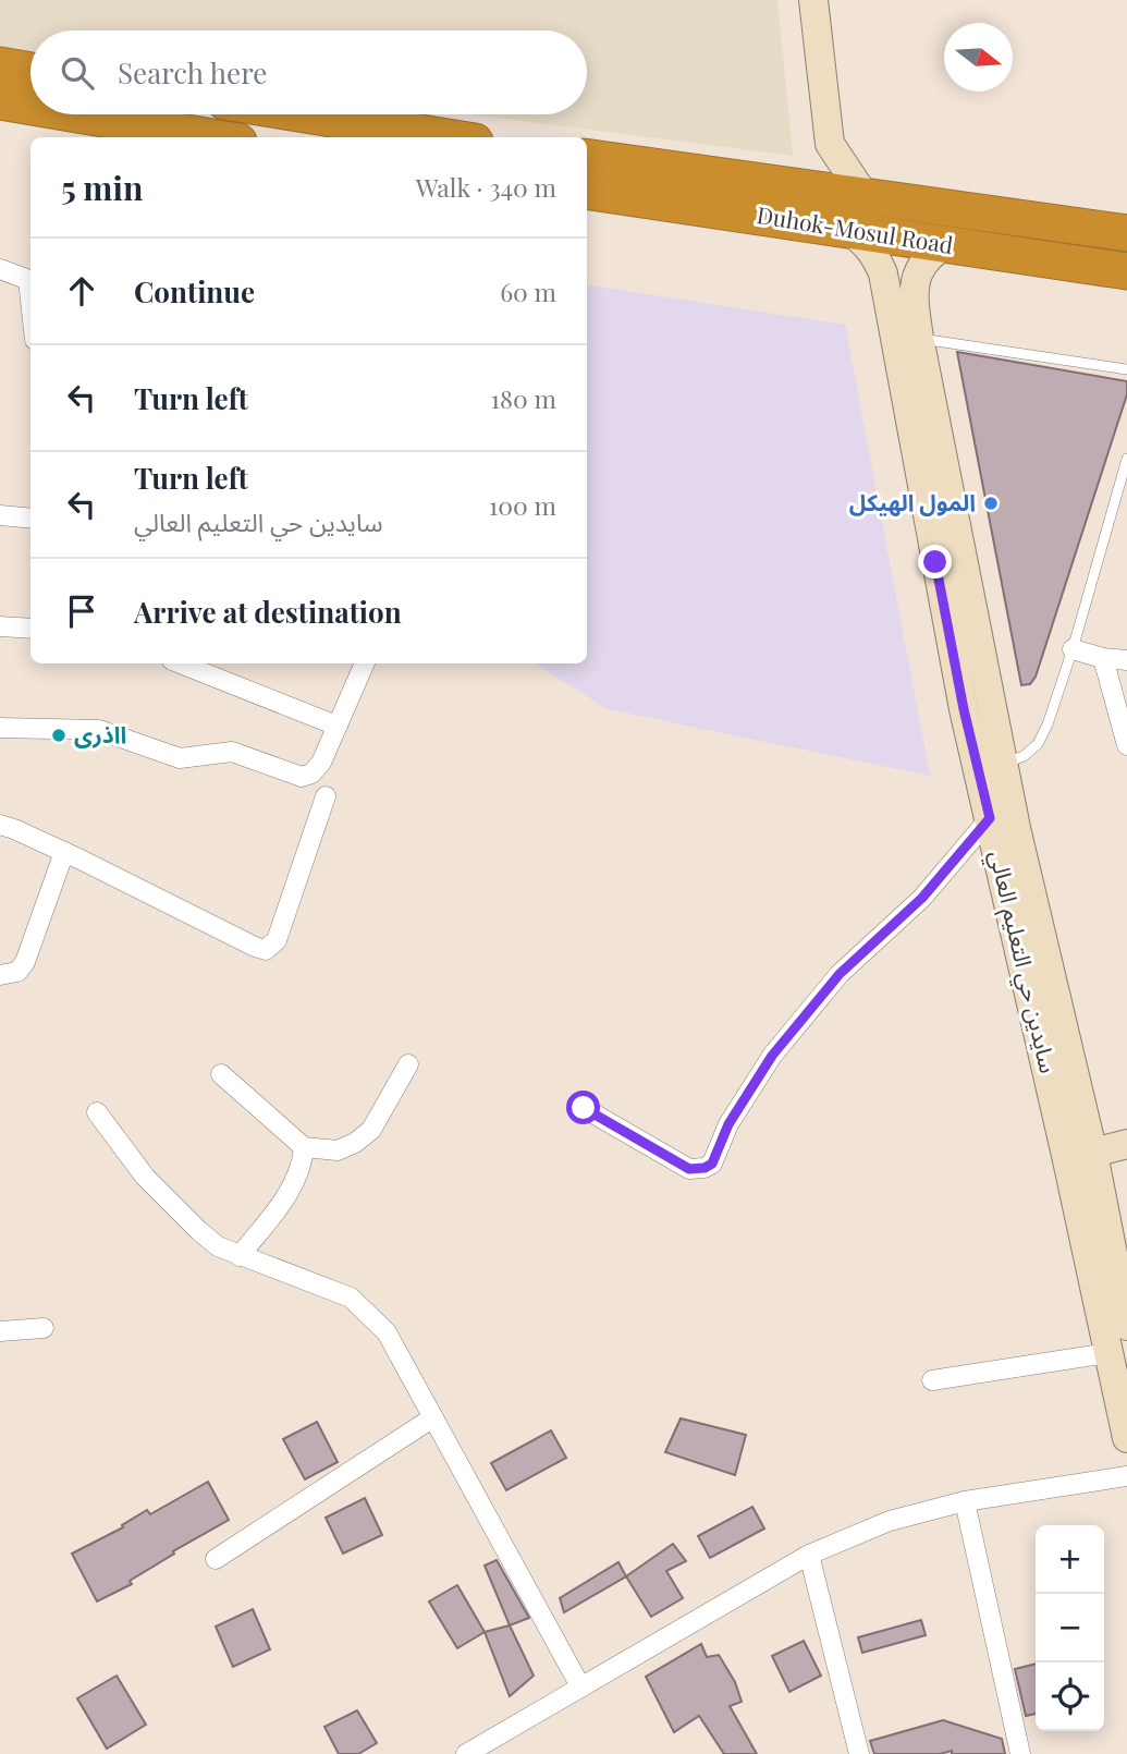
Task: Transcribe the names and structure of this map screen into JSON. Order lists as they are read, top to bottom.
{
  "streets": {
    "highway": ["Duhok-Mosul Road"],
    "main road": ["سايدين حي التعليم العالي"]
  },
  "crossings": [
    ["Duhok-Mosul Road", "سايدين حي التعليم العالي"]
  ],
  "places": ["المول الهيكل", "ااذرى"],
  "north": "right",
  "page": {
    "search": "Search here",
    "heading": ["5 min", "Walk · 340 m"],
    "list": [
      ["Continue", "60 m"],
      ["Turn left", "180 m"],
      ["Turn left", "سايدين حي التعليم العالي", "100 m"],
      "Arrive at destination"
    ],
    "map_buttons": ["+", "−"]
  }
}
